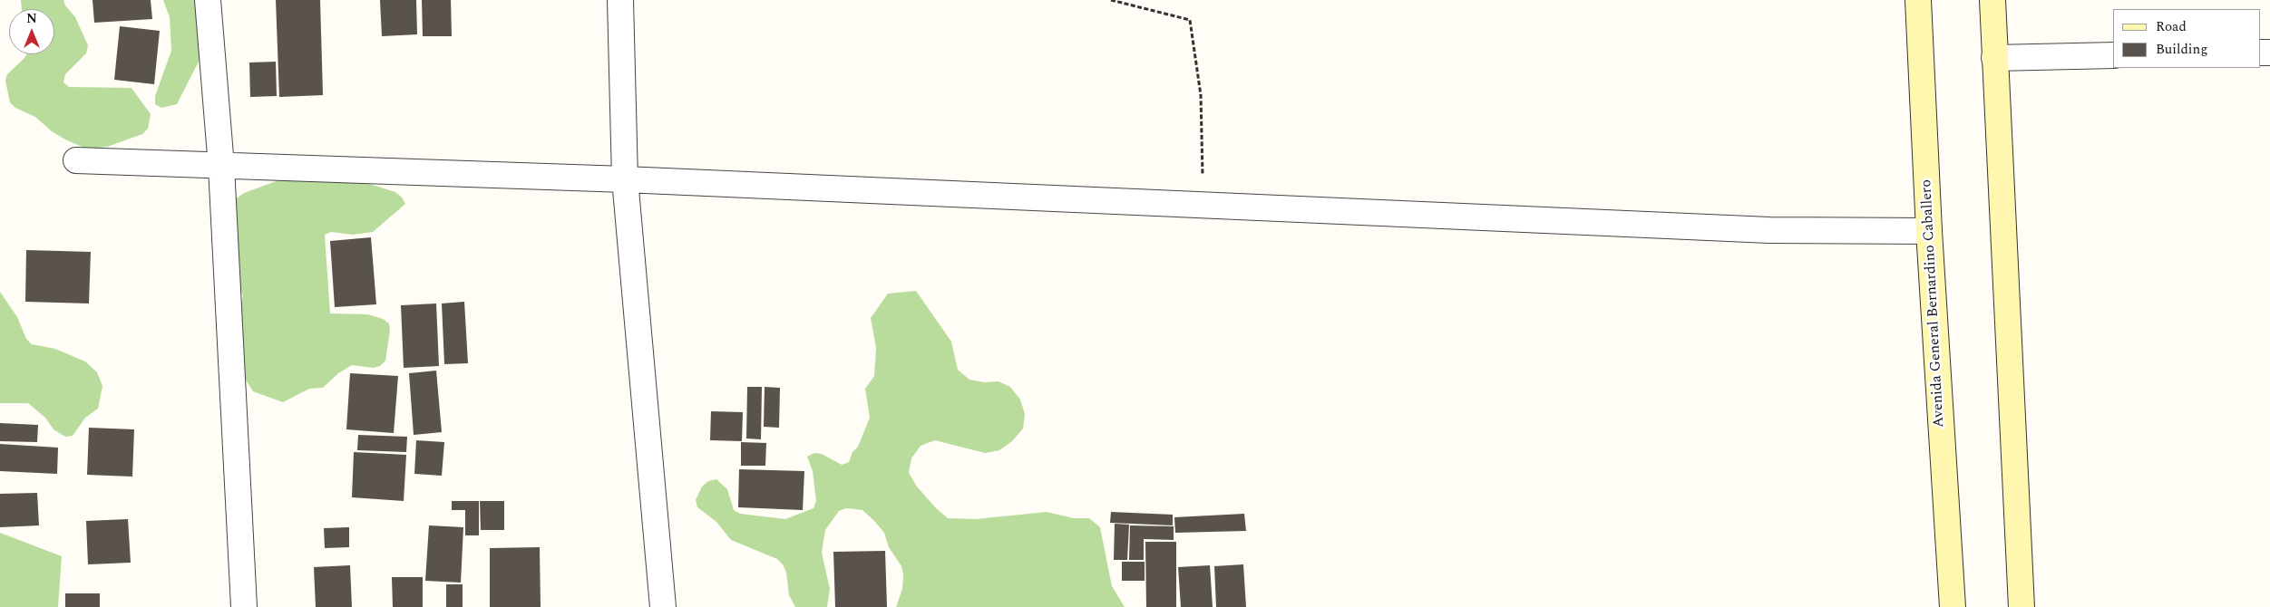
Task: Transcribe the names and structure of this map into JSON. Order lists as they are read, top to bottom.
{
  "streets": {
    "main road": ["Avenida General Bernardino Caballero"]
  },
  "legend": ["Road", "Building"],
  "north": "top"
}
